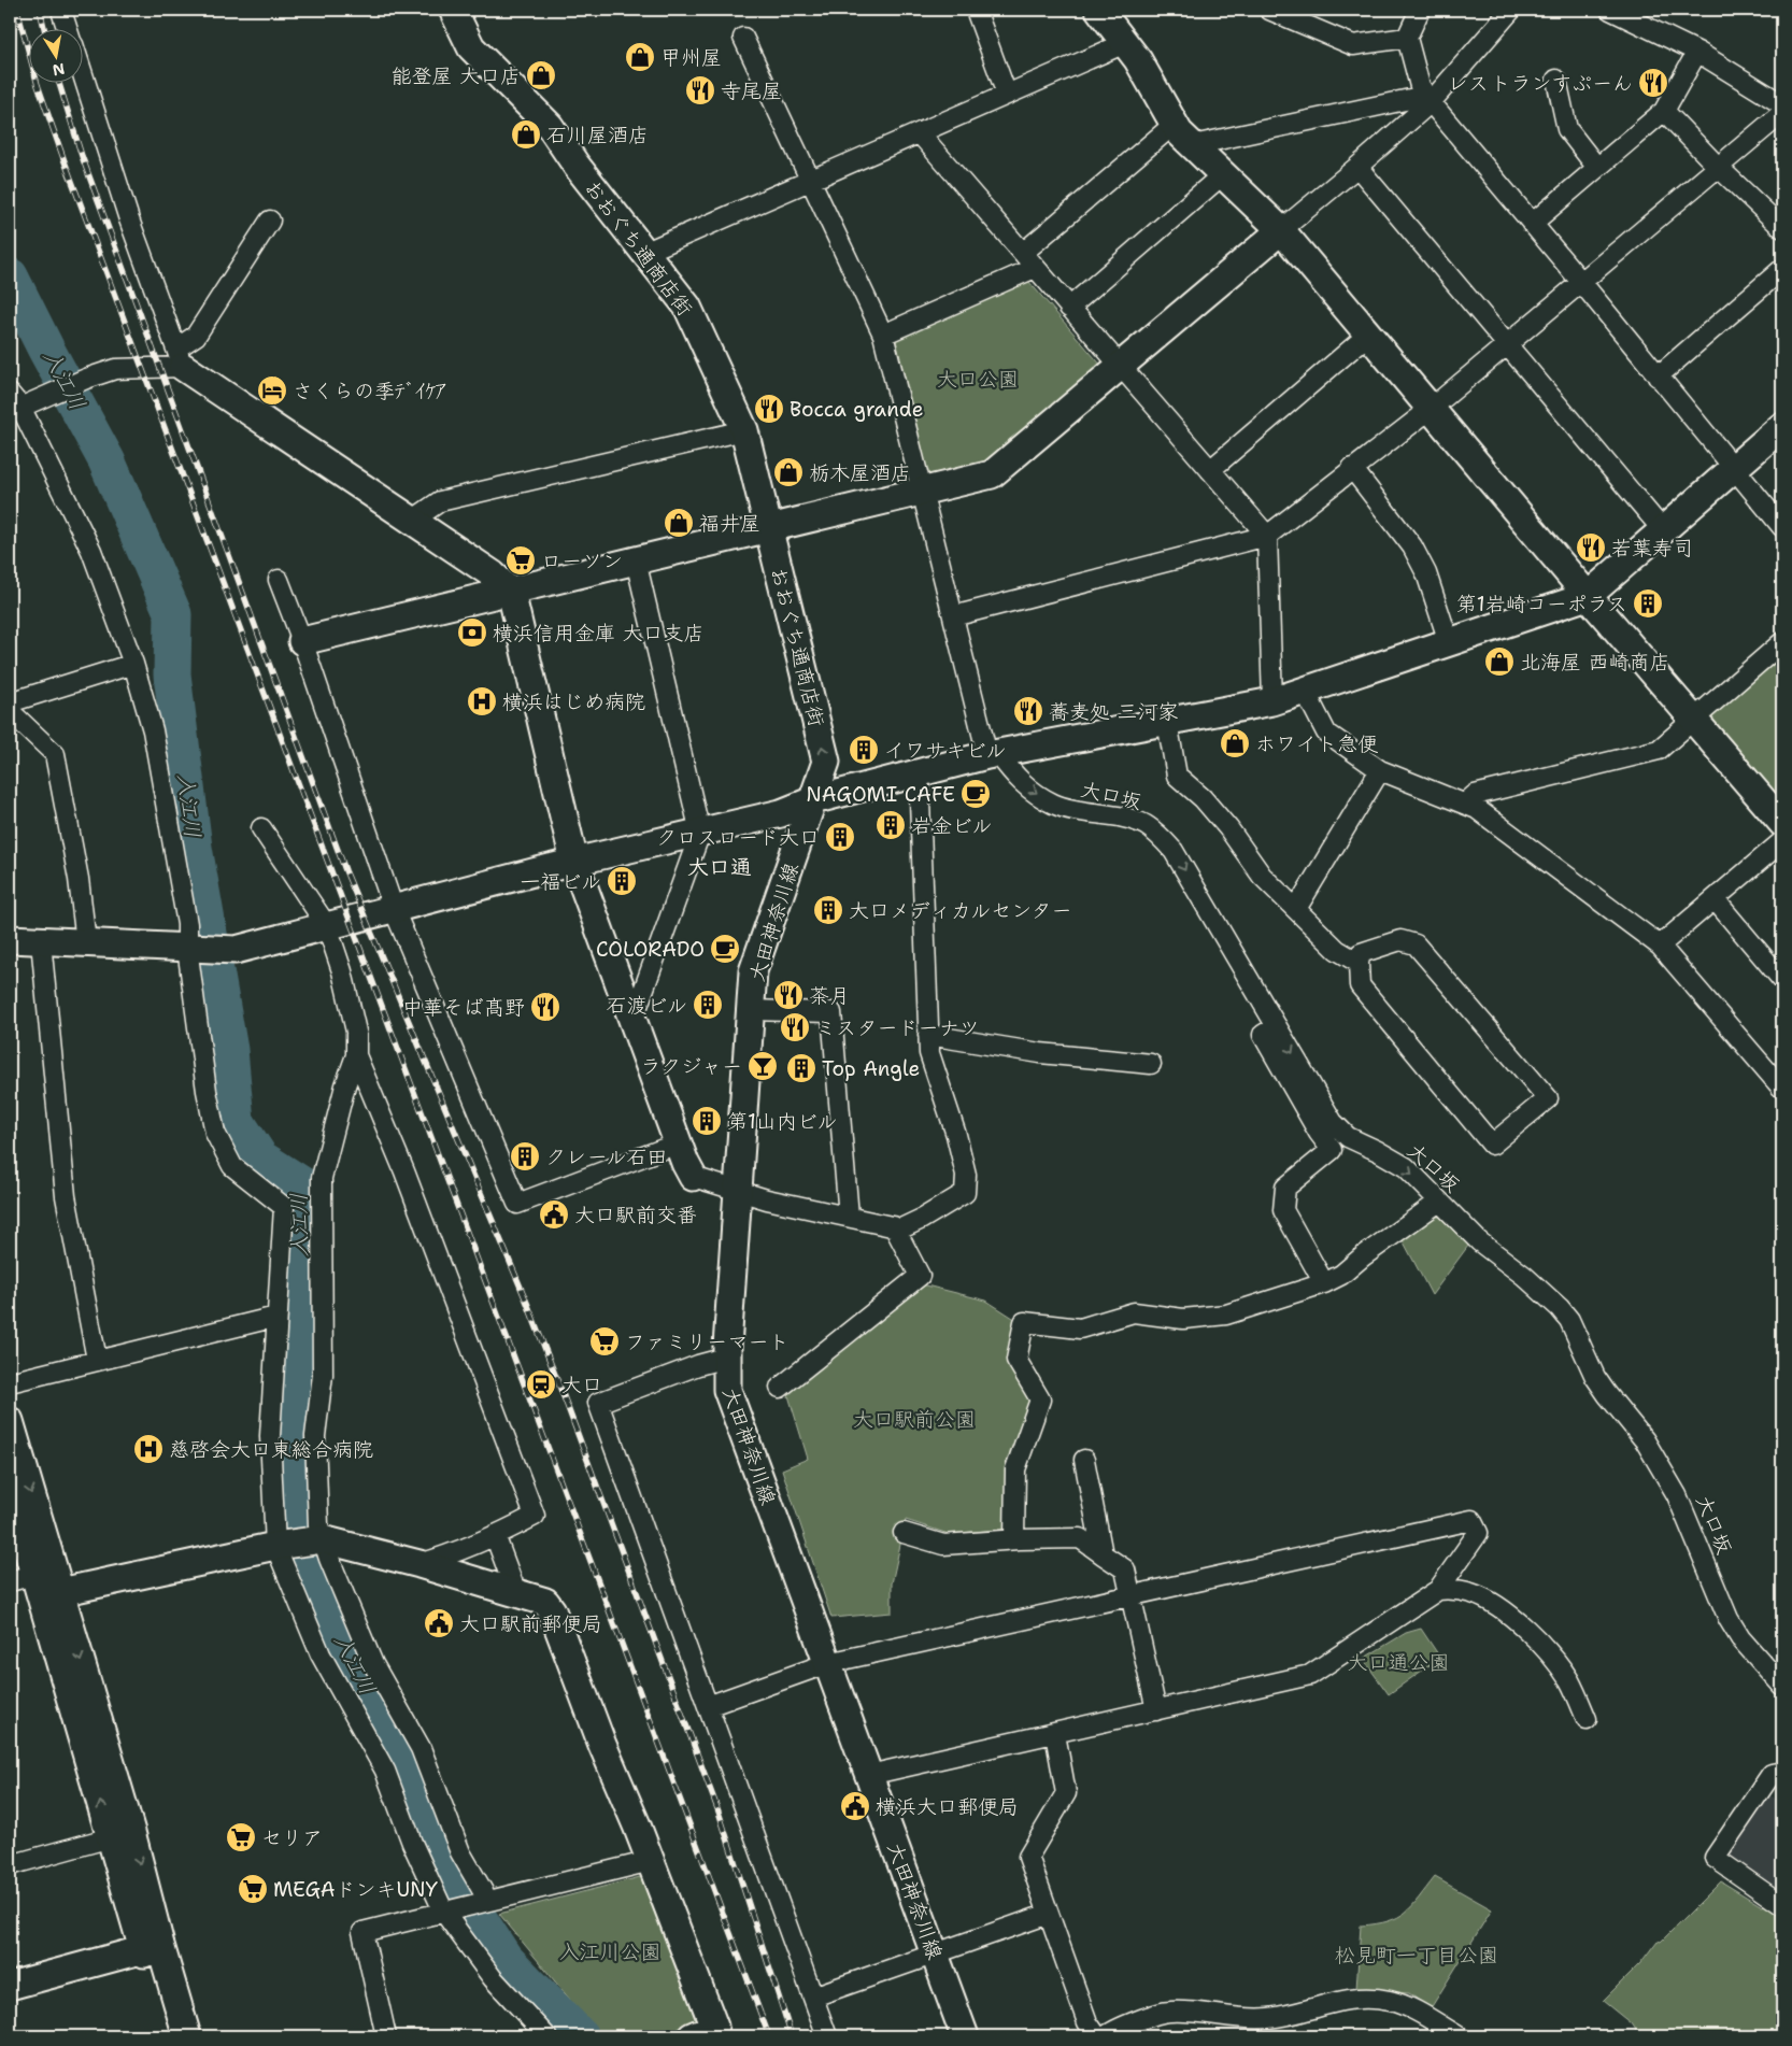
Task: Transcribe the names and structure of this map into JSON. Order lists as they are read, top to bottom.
{
  "streets": {
    "street": ["おおぐち通商店街", "大口坂", "大田神奈川線"]
  },
  "crossings": [
    ["おおぐち通商店街", "大田神奈川線"]
  ],
  "districts": ["大口通"],
  "water": ["入江川"],
  "parks": [
    "大口公園",
    "大口駅前公園",
    "大口通公園",
    "入江川公園",
    "松見町一丁目公園"
  ],
  "places": {
    "shop": [
      "甲州屋",
      "能登屋 大口店",
      "石川屋酒店",
      "栃木屋酒店",
      "福井屋",
      "北海屋 西崎商店",
      "ホワイト急便"
    ],
    "restaurant": [
      "レストランすぷーん",
      "寺尾屋",
      "Bocca grande",
      "若葉寿司",
      "蕎麦処 三河家",
      "茶月",
      "中華そば髙野",
      "ミスタードーナツ"
    ],
    "hotel": ["さくらの季ﾃﾞｲｹｱ"],
    "supermarket": [
      "ローソン",
      "ファミリーマート",
      "セリア",
      "MEGAドンキUNY"
    ],
    "building": [
      "第1岩崎コーポラス",
      "イワサキビル",
      "岩金ビル",
      "クロスロード大口",
      "一福ビル",
      "大口メディカルセンター",
      "石渡ビル",
      "Top Angle",
      "第1山内ビル",
      "クレール石田"
    ],
    "bank": ["横浜信用金庫 大口支店"],
    "hospital": ["横浜はじめ病院", "慈啓会大口東総合病院"],
    "cafe": ["NAGOMI CAFE", "COLORADO"],
    "bar": ["ラクジャー"],
    "public building": ["大口駅前交番", "大口駅前郵便局", "横浜大口郵便局"],
    "station": ["大口"]
  },
  "north": "bottom"
}
